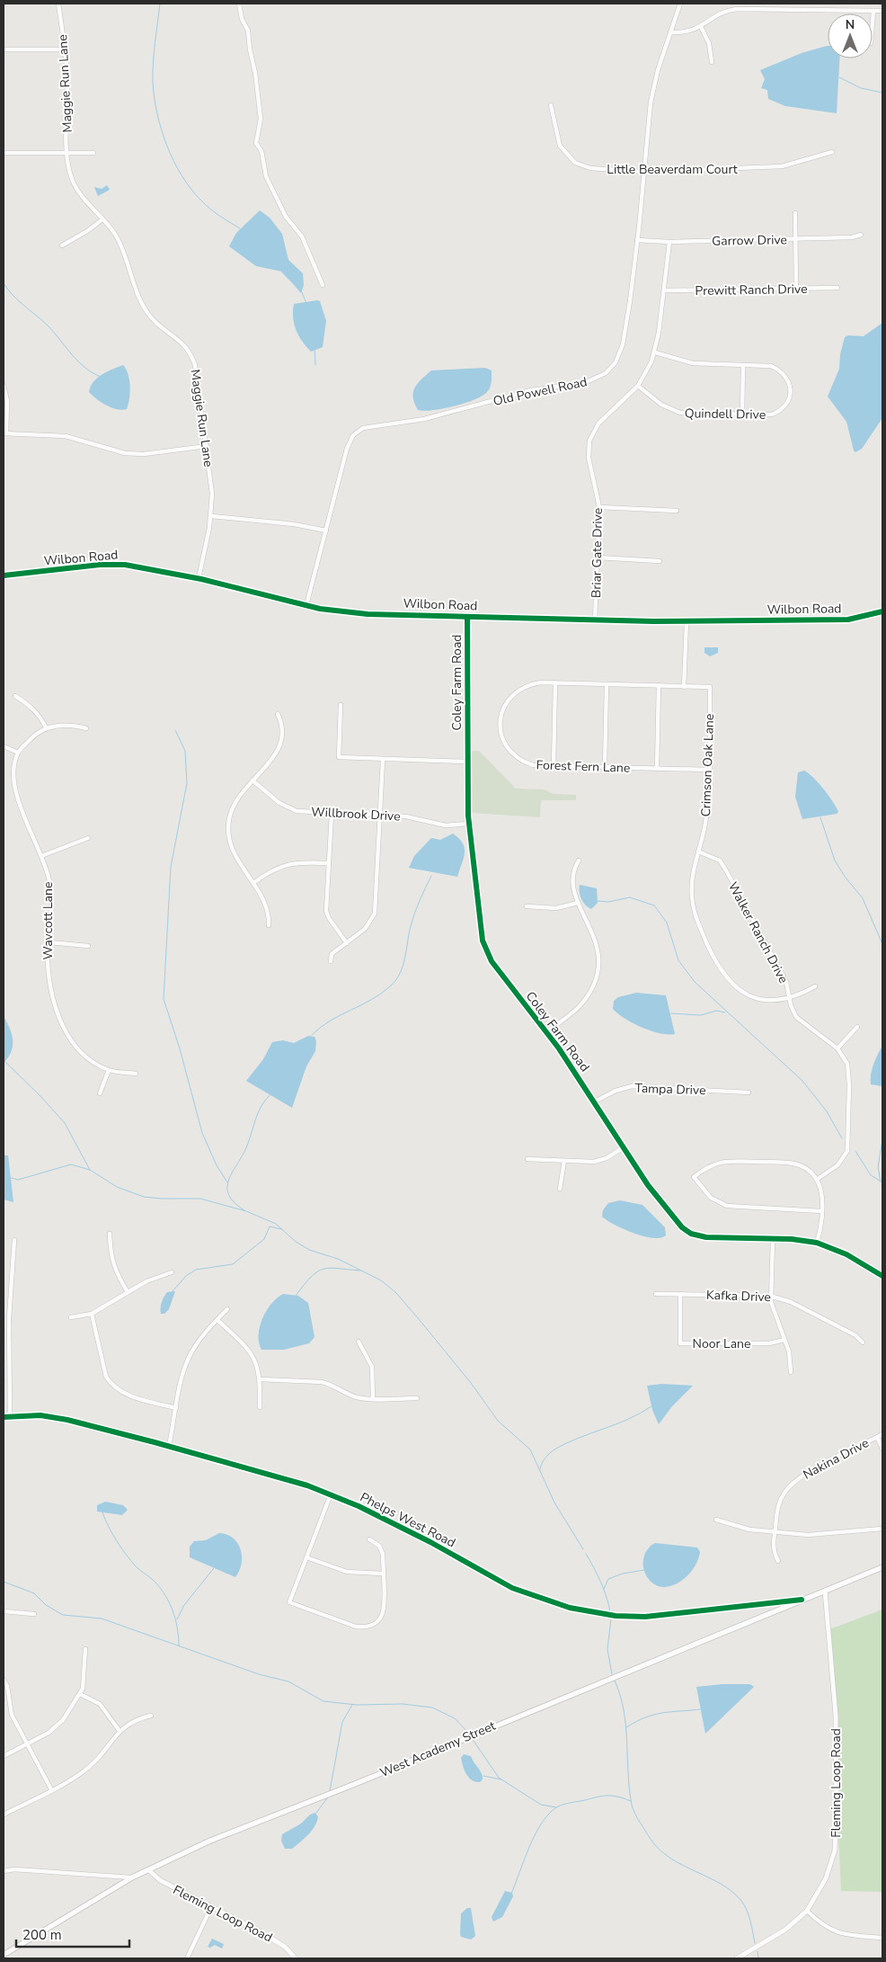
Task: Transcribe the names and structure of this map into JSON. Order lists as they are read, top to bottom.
{
  "streets": {
    "main road": ["West Academy Street"],
    "street": [
      "Maggie Run Lane",
      "Little Beaverdam Court",
      "Garrow Drive",
      "Prewitt Ranch Drive",
      "Old Powell Road",
      "Quindell Drive",
      "Briar Gate Drive",
      "Wilbon Road",
      "Coley Farm Road",
      "Crimson Oak Lane",
      "Forest Fern Lane",
      "Willbrook Drive",
      "Wavcott Lane",
      "Walker Ranch Drive",
      "Tampa Drive",
      "Kafka Drive",
      "Noor Lane",
      "Nakina Drive",
      "Phelps West Road",
      "Fleming Loop Road"
    ]
  },
  "crossings": [
    ["Maggie Run Lane", "Wilbon Road"],
    ["Little Beaverdam Court", "Old Powell Road"],
    ["Garrow Drive", "Old Powell Road"],
    ["Garrow Drive", "Briar Gate Drive"],
    ["Prewitt Ranch Drive", "Briar Gate Drive"],
    ["Old Powell Road", "Wilbon Road"],
    ["Quindell Drive", "Briar Gate Drive"],
    ["Briar Gate Drive", "Wilbon Road"],
    ["Wilbon Road", "Coley Farm Road"],
    ["Coley Farm Road", "Willbrook Drive"],
    ["Coley Farm Road", "Tampa Drive"],
    ["Crimson Oak Lane", "Forest Fern Lane"],
    ["Crimson Oak Lane", "Walker Ranch Drive"],
    ["Kafka Drive", "Noor Lane"],
    ["Phelps West Road", "West Academy Street"],
    ["West Academy Street", "Fleming Loop Road"]
  ],
  "scale_bar": "200 m",
  "north": "top"
}
